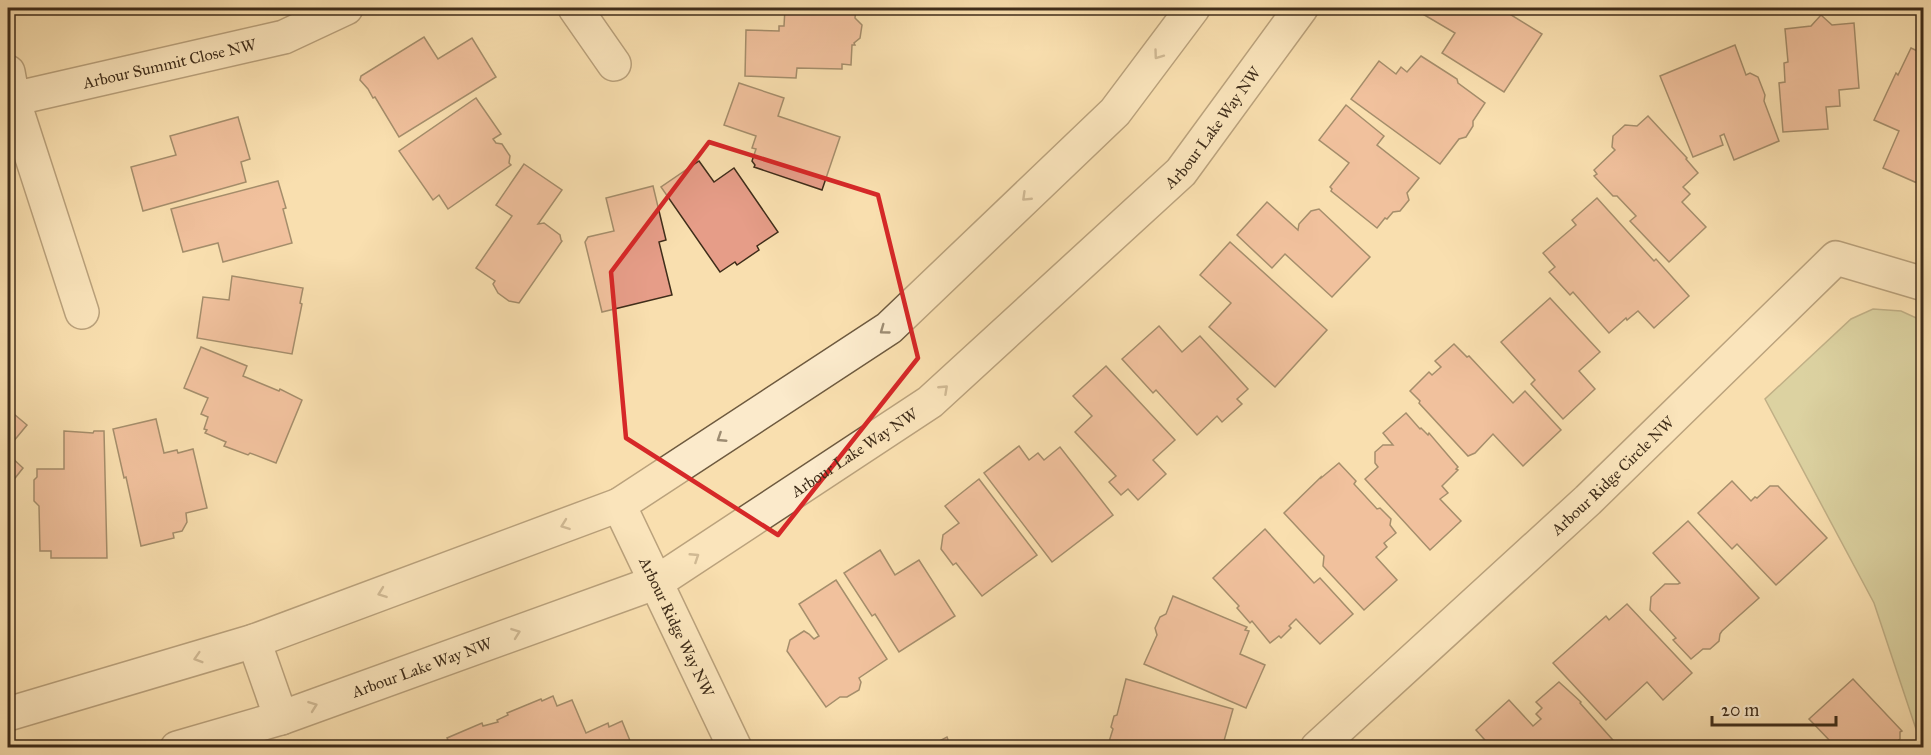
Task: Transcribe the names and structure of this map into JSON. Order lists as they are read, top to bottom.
{
  "streets": {
    "street": [
      "Arbour Summit Close NW",
      "Arbour Lake Way NW",
      "Arbour Ridge Circle NW",
      "Arbour Ridge Way NW"
    ]
  },
  "crossings": [
    ["Arbour Lake Way NW", "Arbour Ridge Way NW"]
  ],
  "scale_bar": "20 m"
}
